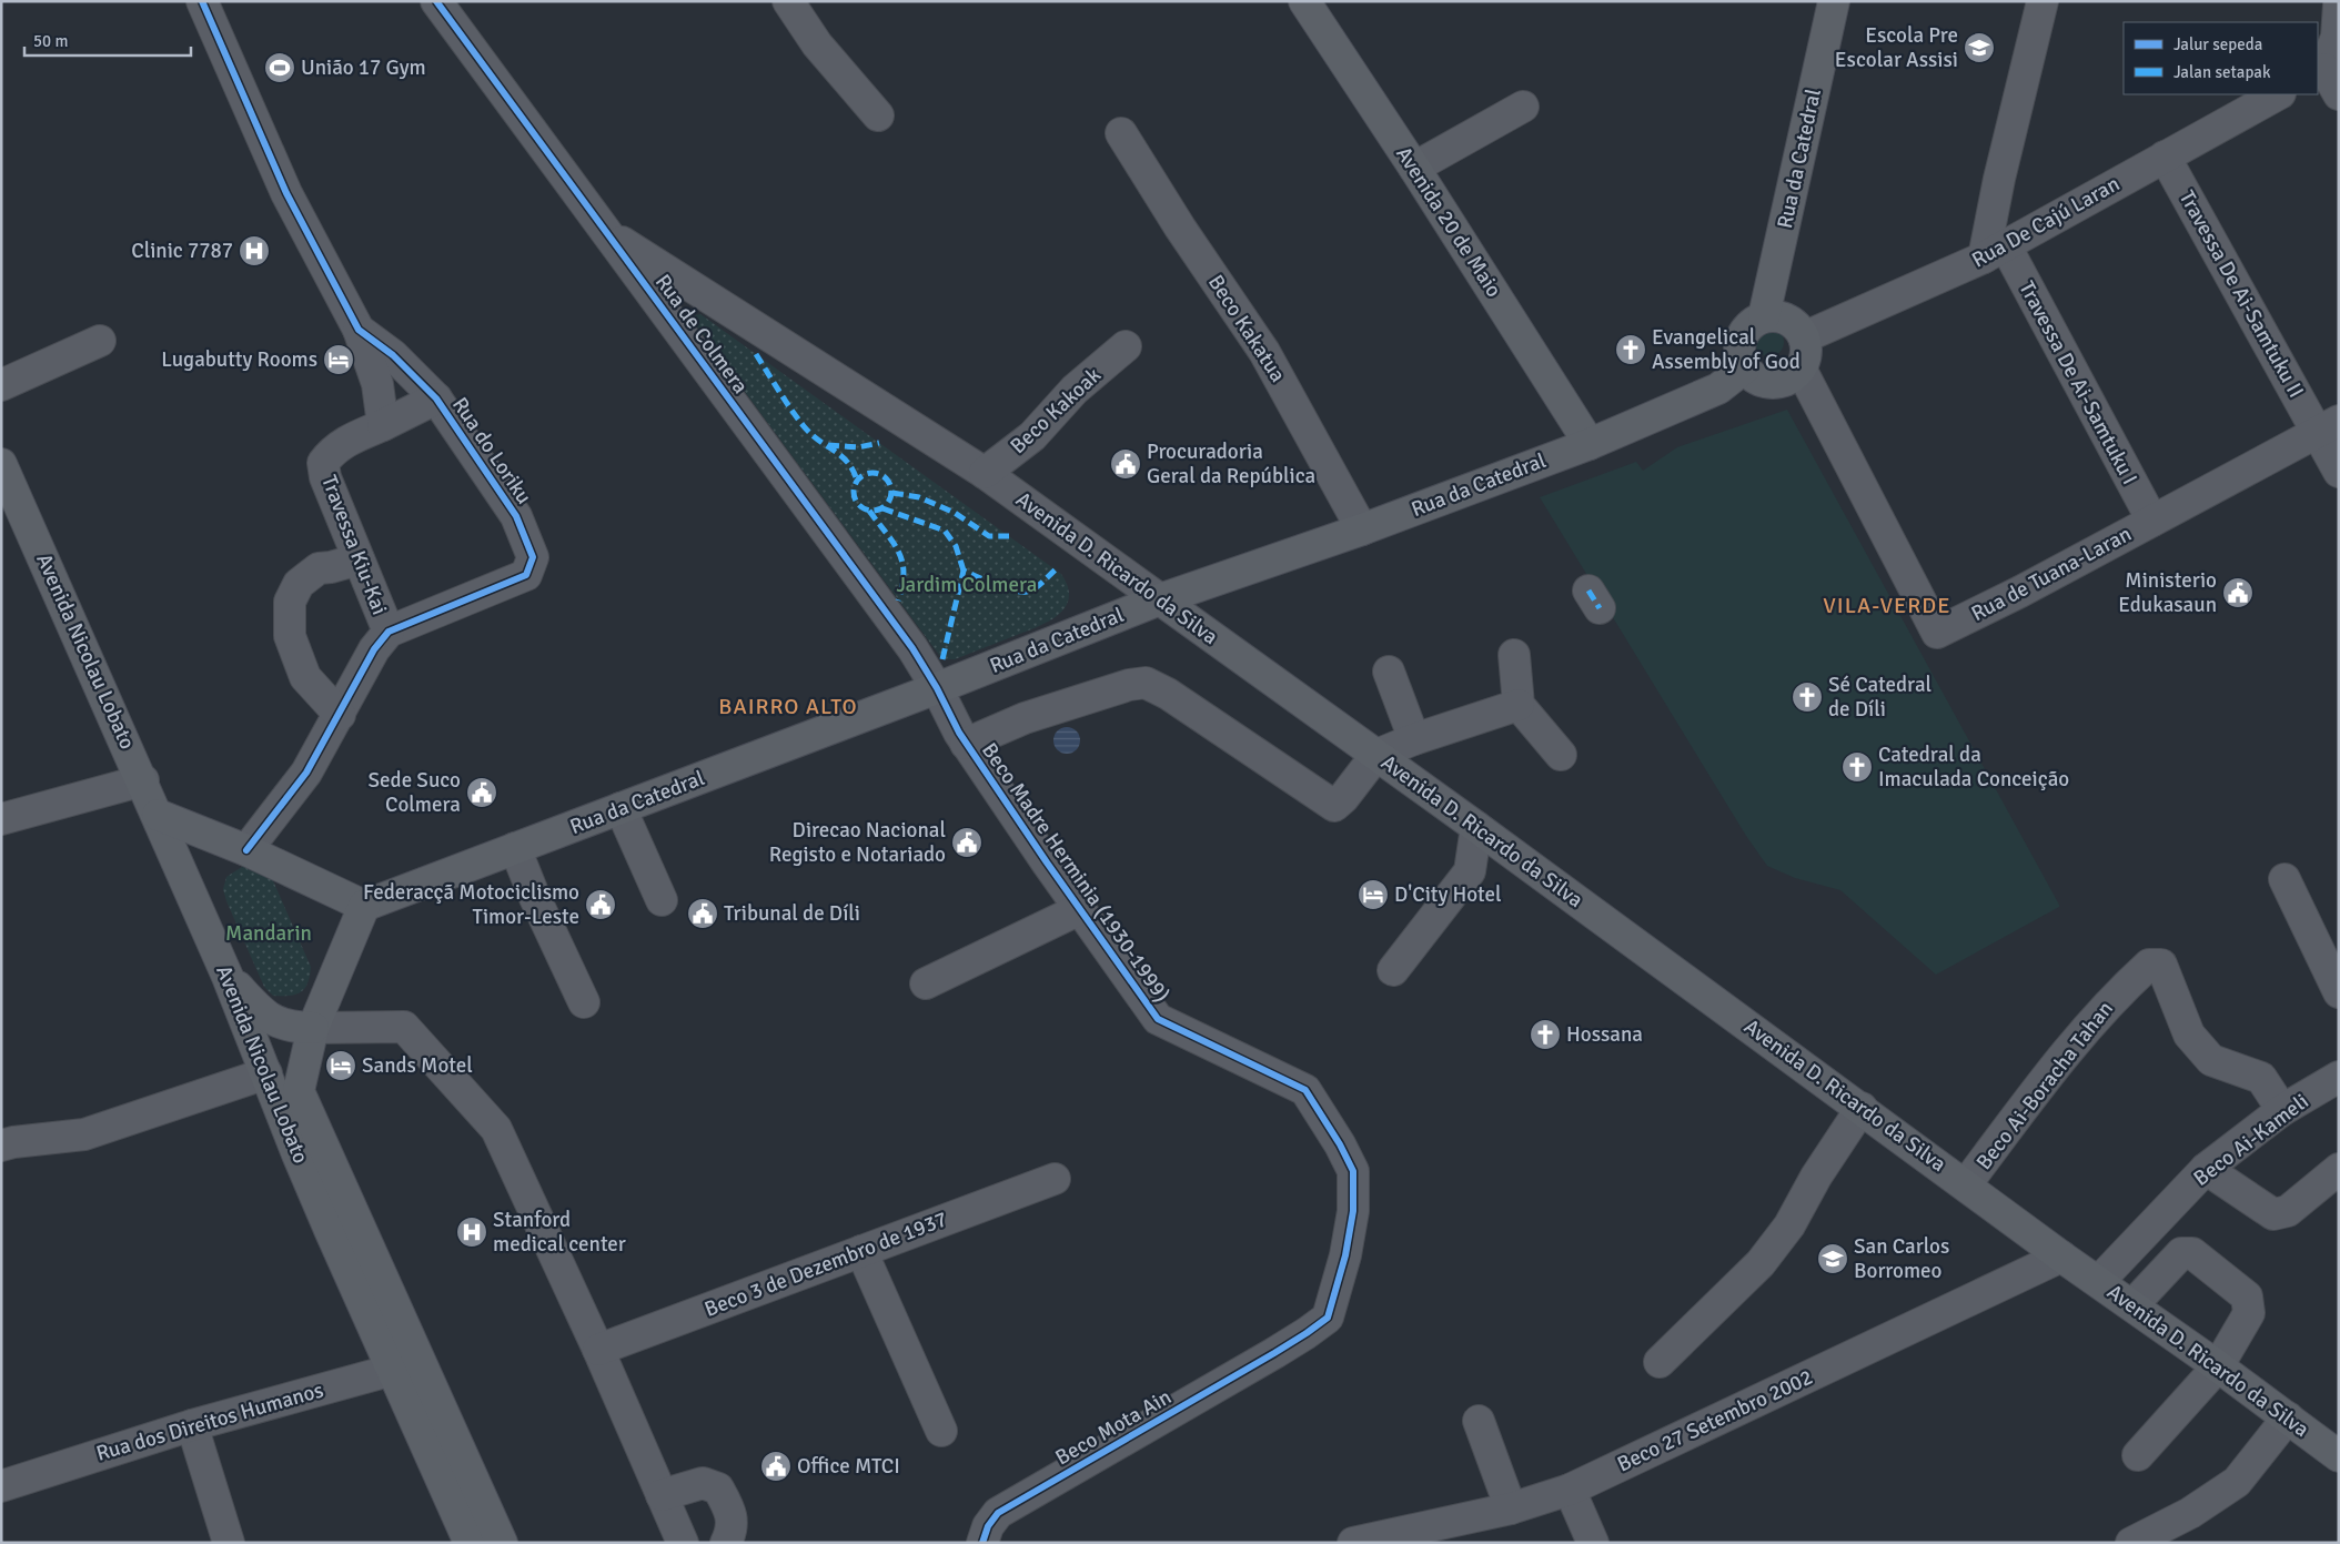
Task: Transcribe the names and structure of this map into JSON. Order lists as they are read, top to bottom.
{
  "streets": {
    "main road": [
      "Rua da Catedral",
      "Avenida 20 de Maio",
      "Avenida D. Ricardo da Silva",
      "Avenida Nicolau Lobato"
    ],
    "street": [
      "Rua De Cajú Laran",
      "Travessa De Ai-Samtuku II",
      "Beco Kakatua",
      "Rua de Colmera",
      "Travessa De Ai-Samtuku I",
      "Beco Kakoak",
      "Rua do Loriku",
      "Travessa Kiu-Kai",
      "Rua de Tuana-Laran",
      "Beco Madre Herminia (1930-1999)",
      "Beco Ai-Boracha Tahan",
      "Beco Ai-Kameli",
      "Beco 3 de Dezembro de 1937",
      "Beco 27 Setembro 2002",
      "Rua dos Direitos Humanos",
      "Beco Mota Ain"
    ]
  },
  "crossings": [
    ["Rua da Catedral", "Avenida 20 de Maio"],
    ["Rua da Catedral", "Rua De Cajú Laran"],
    ["Rua da Catedral", "Beco Kakatua"],
    ["Rua da Catedral", "Rua de Colmera"],
    ["Rua da Catedral", "Avenida D. Ricardo da Silva"],
    ["Rua da Catedral", "Rua de Tuana-Laran"],
    ["Rua da Catedral", "Beco Madre Herminia (1930-1999)"],
    ["Rua De Cajú Laran", "Travessa De Ai-Samtuku II"],
    ["Rua De Cajú Laran", "Travessa De Ai-Samtuku I"],
    ["Rua De Cajú Laran", "Rua de Tuana-Laran"],
    ["Travessa De Ai-Samtuku II", "Rua de Tuana-Laran"],
    ["Rua de Colmera", "Avenida D. Ricardo da Silva"],
    ["Rua de Colmera", "Beco Madre Herminia (1930-1999)"],
    ["Travessa De Ai-Samtuku I", "Rua de Tuana-Laran"],
    ["Beco Kakoak", "Avenida D. Ricardo da Silva"],
    ["Rua do Loriku", "Travessa Kiu-Kai"],
    ["Avenida D. Ricardo da Silva", "Beco Ai-Boracha Tahan"],
    ["Avenida D. Ricardo da Silva", "Beco Ai-Kameli"],
    ["Avenida D. Ricardo da Silva", "Beco 27 Setembro 2002"],
    ["Avenida Nicolau Lobato", "Rua dos Direitos Humanos"],
    ["Beco Madre Herminia (1930-1999)", "Beco Mota Ain"],
    ["Beco Ai-Boracha Tahan", "Beco Ai-Kameli"]
  ],
  "districts": ["VILA-VERDE", "BAIRRO ALTO"],
  "parks": ["Jardim Colmera", "Mandarin"],
  "places": {
    "school or university": ["Escola Pre Escolar Assisi", "San Carlos Borromeo"],
    "sports": ["União 17 Gym"],
    "hospital": ["Clinic 7787", "Stanford medical center"],
    "church": [
      "Evangelical Assembly of God",
      "Sé Catedral de Díli",
      "Catedral da Imaculada Conceição",
      "Hossana"
    ],
    "hotel": ["Lugabutty Rooms", "D'City Hotel", "Sands Motel"],
    "public building": [
      "Procuradoria Geral da República",
      "Ministerio Edukasaun",
      "Sede Suco Colmera",
      "Direcao Nacional Registo e Notariado",
      "Federacçã Motociclismo Timor-Leste",
      "Tribunal de Díli",
      "Office MTCI"
    ]
  },
  "legend": ["Jalur sepeda", "Jalan setapak"],
  "scale_bar": "50 m"
}
